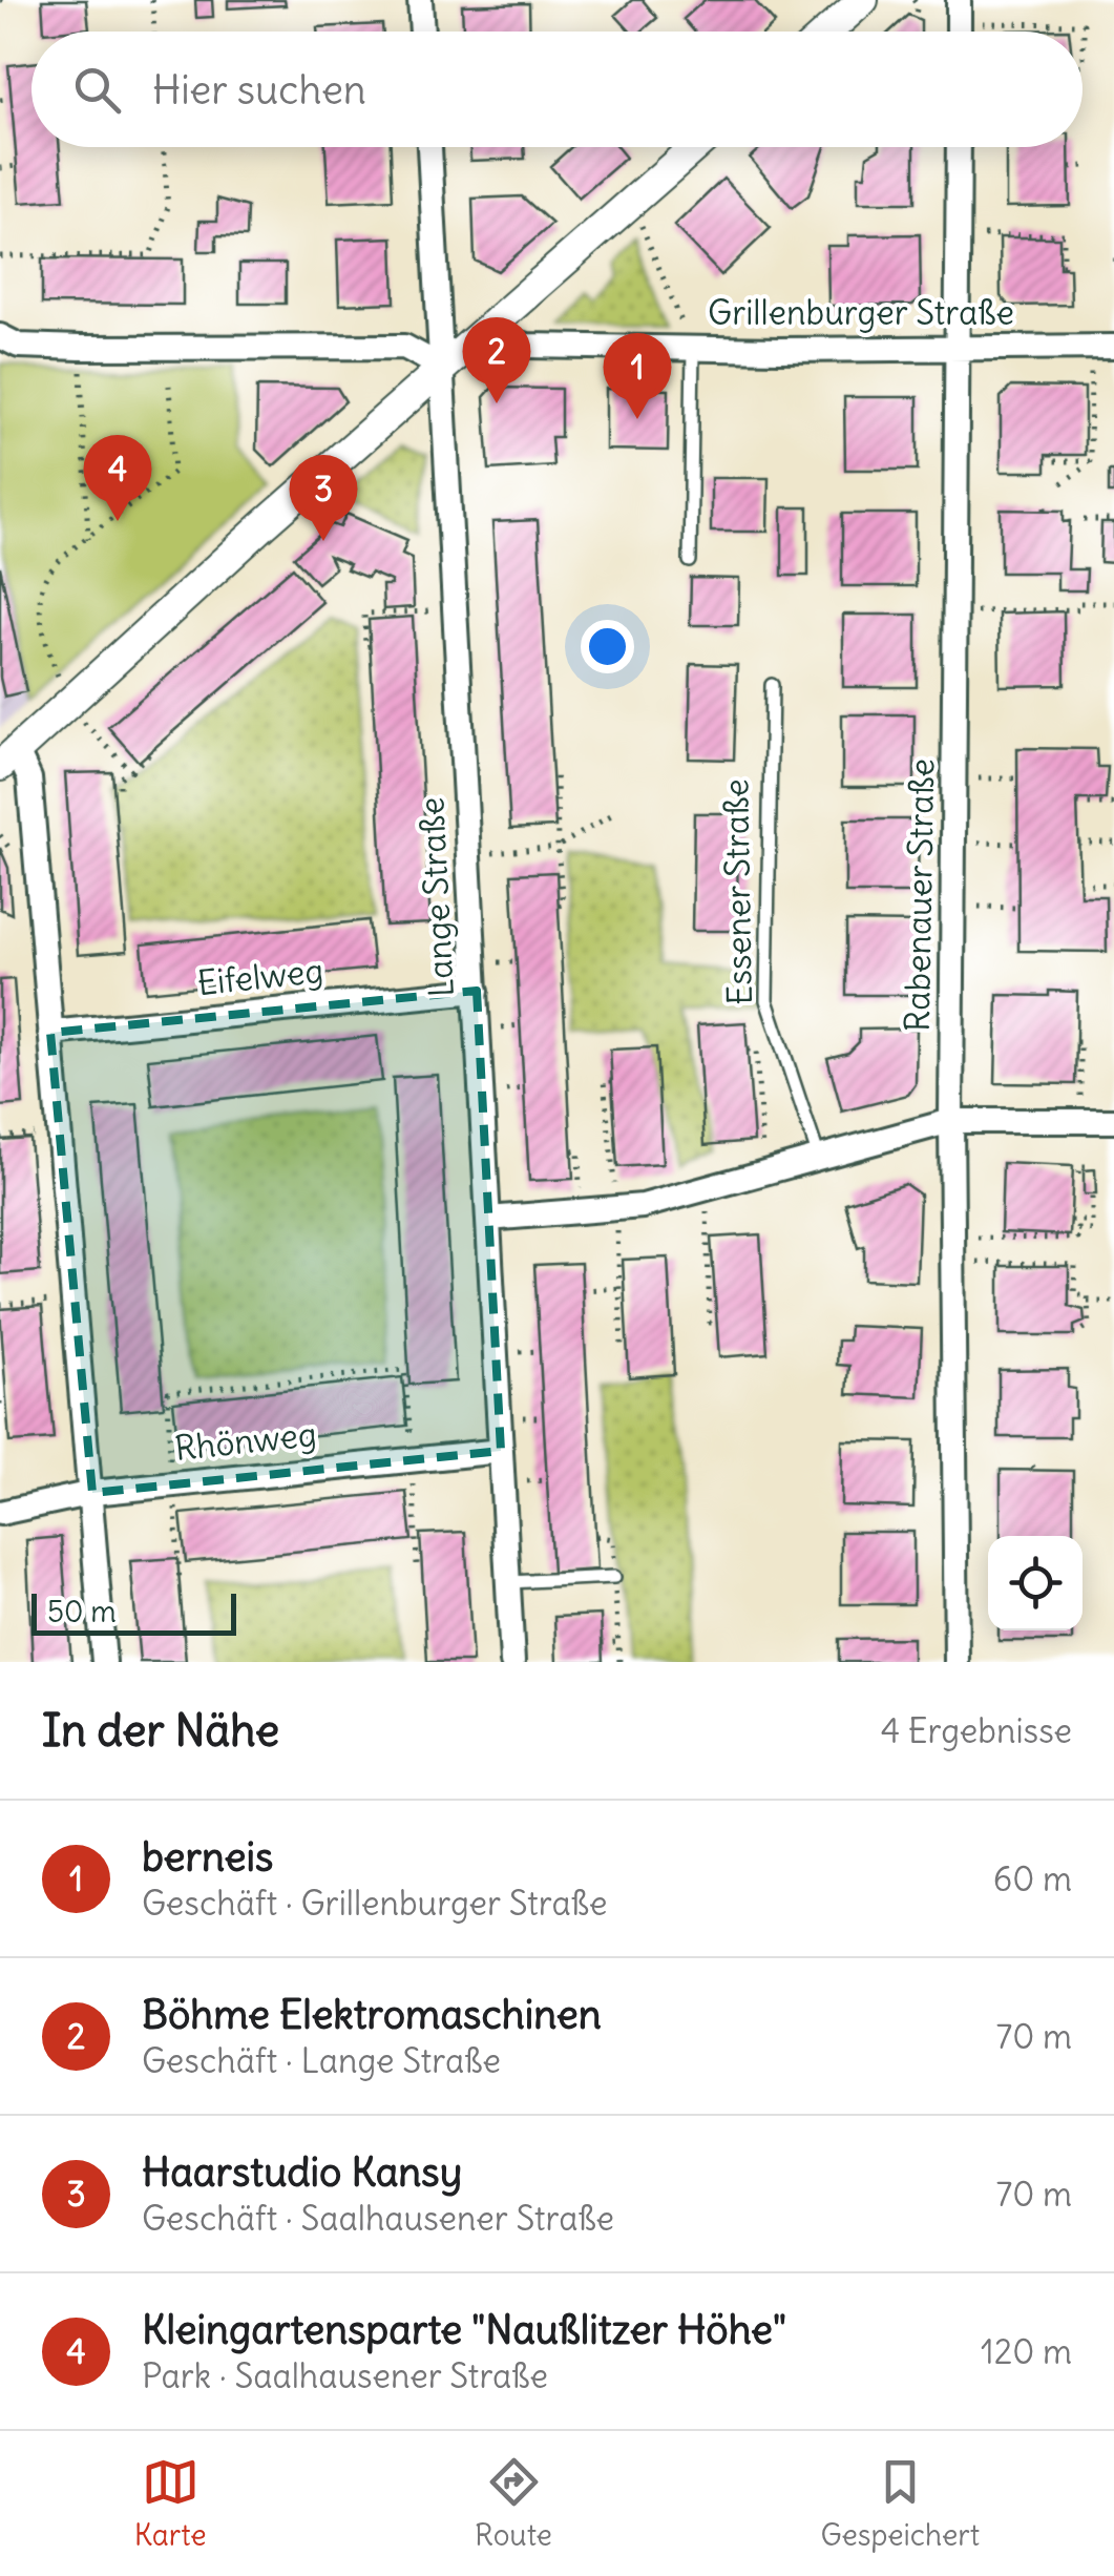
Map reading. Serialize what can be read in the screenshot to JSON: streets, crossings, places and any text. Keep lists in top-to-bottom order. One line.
{"streets":{"street":["Grillenburger Straße","Rabenauer Straße","Lange Straße","Eifelweg","Rhönweg"],"lane":["Essener Straße"]},"crossings":[["Grillenburger Straße","Rabenauer Straße"],["Lange Straße","Eifelweg"],["Lange Straße","Rhönweg"]],"scale_bar":"50 m","page":{"search":"Hier suchen","pins":["2","1","4","3"],"scale":"50 m","heading":["In der Nähe","4 Ergebnisse"],"list":[{"mark":"1","name":"berneis","note":"Geschäft · Grillenburger Straße","value":"60 m"},{"mark":"2","name":"Böhme Elektromaschinen","note":"Geschäft · Lange Straße","value":"70 m"},{"mark":"3","name":"Haarstudio Kansy","note":"Geschäft · Saalhausener Straße","value":"70 m"},{"mark":"4","name":"Kleingartensparte \"Naußlitzer Höhe\"","note":"Park · Saalhausener Straße","value":"120 m"}],"nav":["Karte","Route","Gespeichert"]}}
